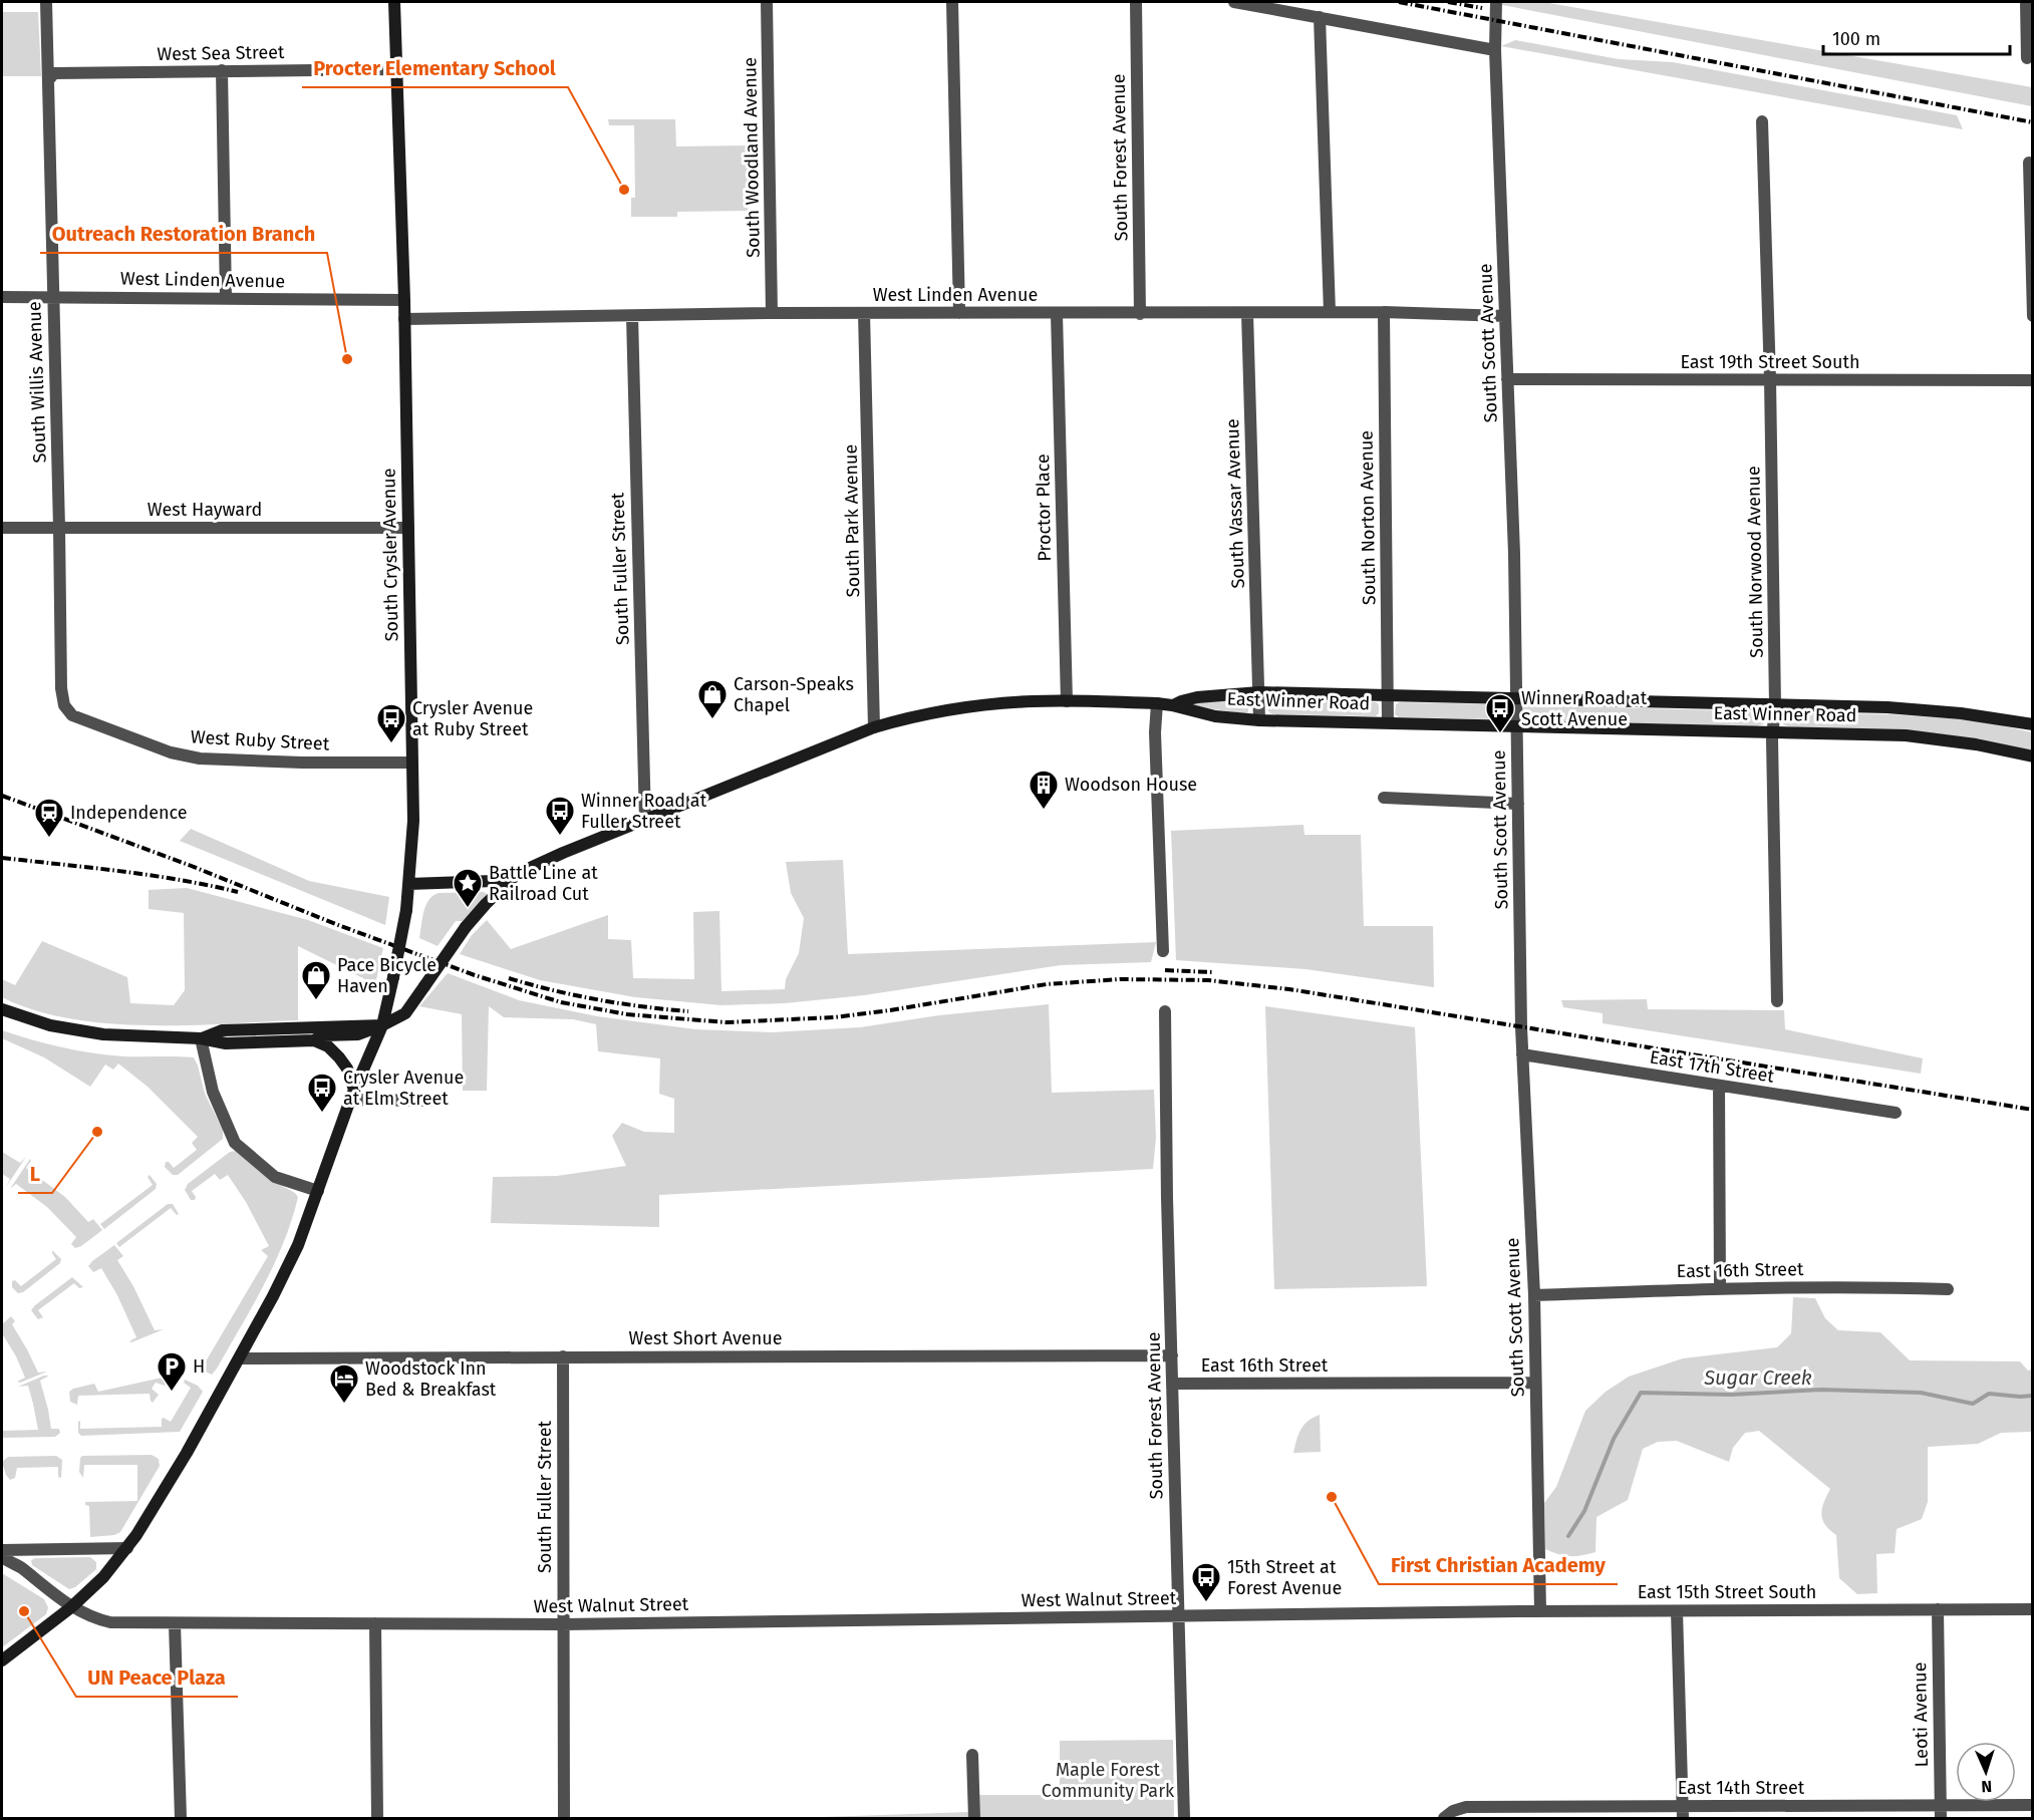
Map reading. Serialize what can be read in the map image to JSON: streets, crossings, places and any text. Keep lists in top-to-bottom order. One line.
{"streets":{"street":["West Sea Street","South Woodland Avenue","South Forest Avenue","West Linden Avenue","South Scott Avenue","East 19th Street South","South Willis Avenue","South Vassar Avenue","Proctor Place","West Hayward","South Norton Avenue","South Park Avenue","South Crysler Avenue","South Norwood Avenue","South Fuller Street","East Winner Road","West Ruby Street","East 17th Street","East 16th Street","West Short Avenue","East 15th Street South","West Walnut Street","Leoti Avenue","East 14th Street"]},"crossings":[["West Sea Street","South Willis Avenue"],["West Sea Street","South Crysler Avenue"],["South Woodland Avenue","West Linden Avenue"],["South Forest Avenue","West Linden Avenue"],["South Forest Avenue","East 16th Street"],["South Forest Avenue","West Short Avenue"],["South Forest Avenue","West Walnut Street"],["West Linden Avenue","South Scott Avenue"],["West Linden Avenue","South Willis Avenue"],["West Linden Avenue","South Vassar Avenue"],["West Linden Avenue","Proctor Place"],["West Linden Avenue","South Norton Avenue"],["West Linden Avenue","South Park Avenue"],["West Linden Avenue","South Crysler Avenue"],["West Linden Avenue","South Fuller Street"],["South Scott Avenue","East 19th Street South"],["South Scott Avenue","East Winner Road"],["South Scott Avenue","East 17th Street"],["South Scott Avenue","East 16th Street"],["South Scott Avenue","East 15th Street South"],["East 19th Street South","South Norwood Avenue"],["South Willis Avenue","West Hayward"],["South Willis Avenue","West Ruby Street"],["South Vassar Avenue","East Winner Road"],["West Hayward","South Crysler Avenue"],["South Norton Avenue","East Winner Road"],["South Crysler Avenue","West Ruby Street"],["South Crysler Avenue","West Short Avenue"],["South Crysler Avenue","West Walnut Street"],["South Norwood Avenue","East Winner Road"],["South Fuller Street","West Short Avenue"],["South Fuller Street","West Walnut Street"],["East 15th Street South","West Walnut Street"],["East 15th Street South","Leoti Avenue"],["Leoti Avenue","East 14th Street"]],"water":["Sugar Creek"],"parks":["Maple Forest Community Park"],"places":{"other":["Procter Elementary School","Outreach Restoration Branch","L","First Christian Academy","UN Peace Plaza"],"shop":["Carson-Speaks Chapel","Pace Bicycle Haven"],"bus stop":["Winner Road at Scott Avenue","Crysler Avenue at Ruby Street","Winner Road at Fuller Street","Crysler Avenue at Elm Street","15th Street at Forest Avenue"],"building":["Woodson House"],"station":["Independence"],"place":["Battle Line at Railroad Cut"],"parking":["H"],"hotel":["Woodstock Inn Bed & Breakfast"]},"scale_bar":"100 m","north":"bottom"}
